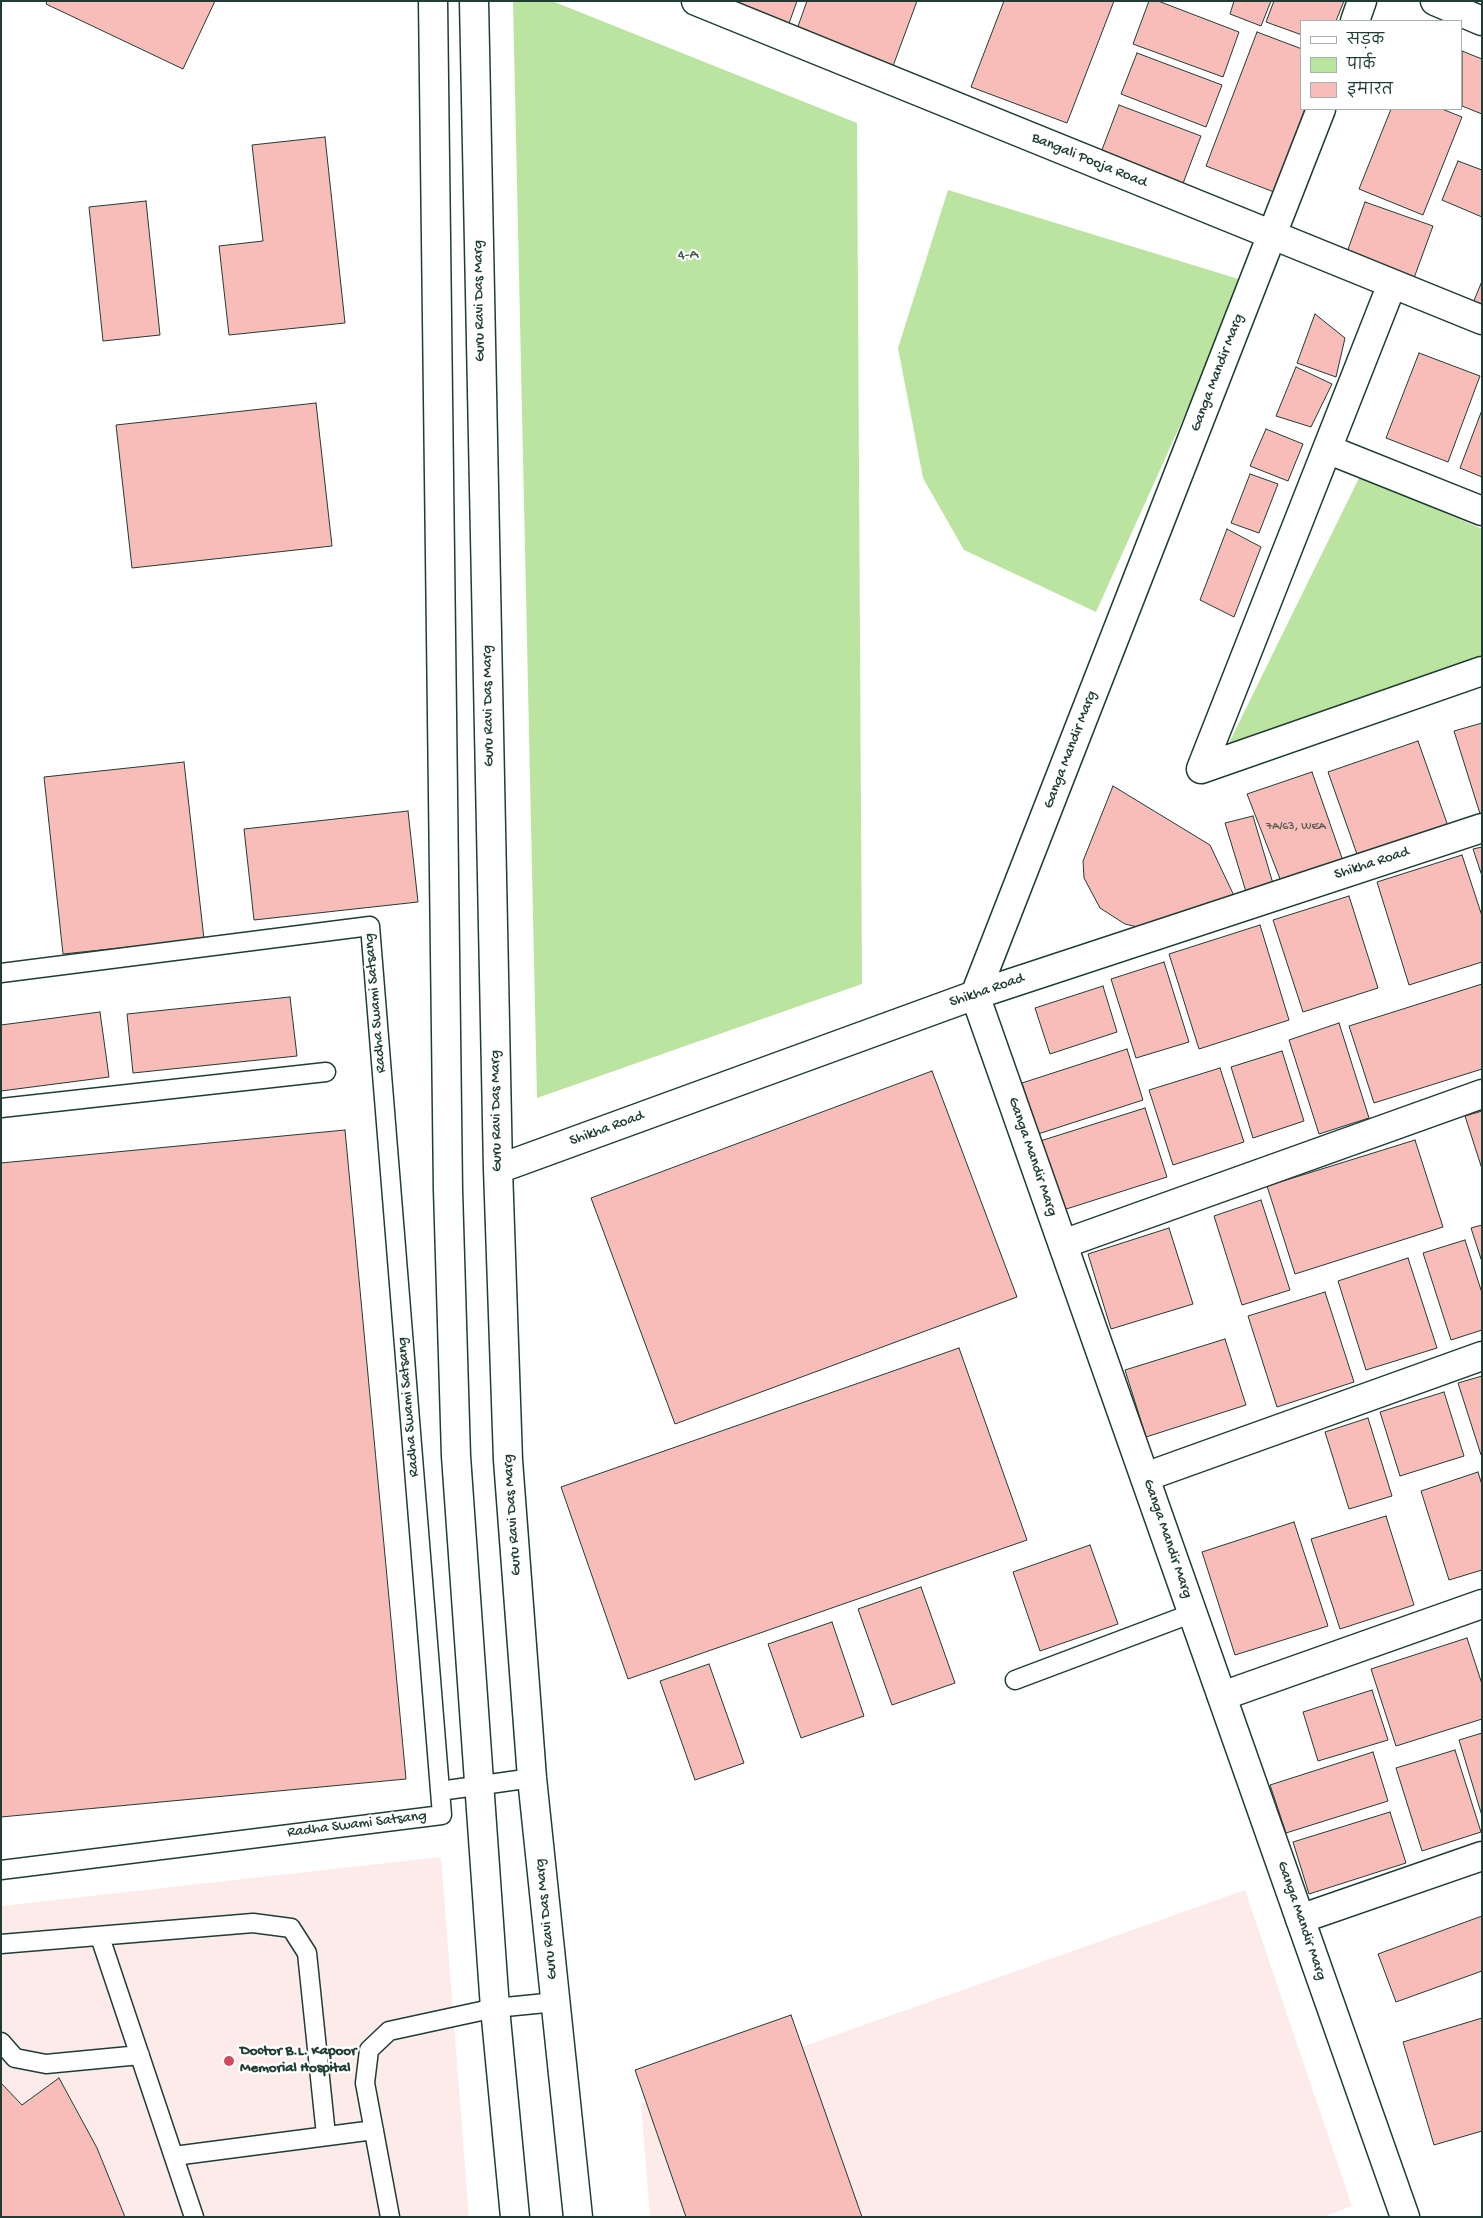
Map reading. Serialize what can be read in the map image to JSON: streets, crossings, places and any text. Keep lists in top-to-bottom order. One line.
{"streets":{"street":["Bangali Pooja Road","Guru Ravi Das Marg","Ganga Mandir Marg","Shikha Road"],"lane":["Radha Swami Satsang"]},"crossings":[["Bangali Pooja Road","Ganga Mandir Marg"],["Guru Ravi Das Marg","Shikha Road"],["Ganga Mandir Marg","Shikha Road"]],"parks":["4-A"],"places":["Doctor B.L. Kapoor Memorial Hospital"],"house_numbers":["7A/63, WEA"],"legend":["सड़क","पार्क","इमारत"]}
